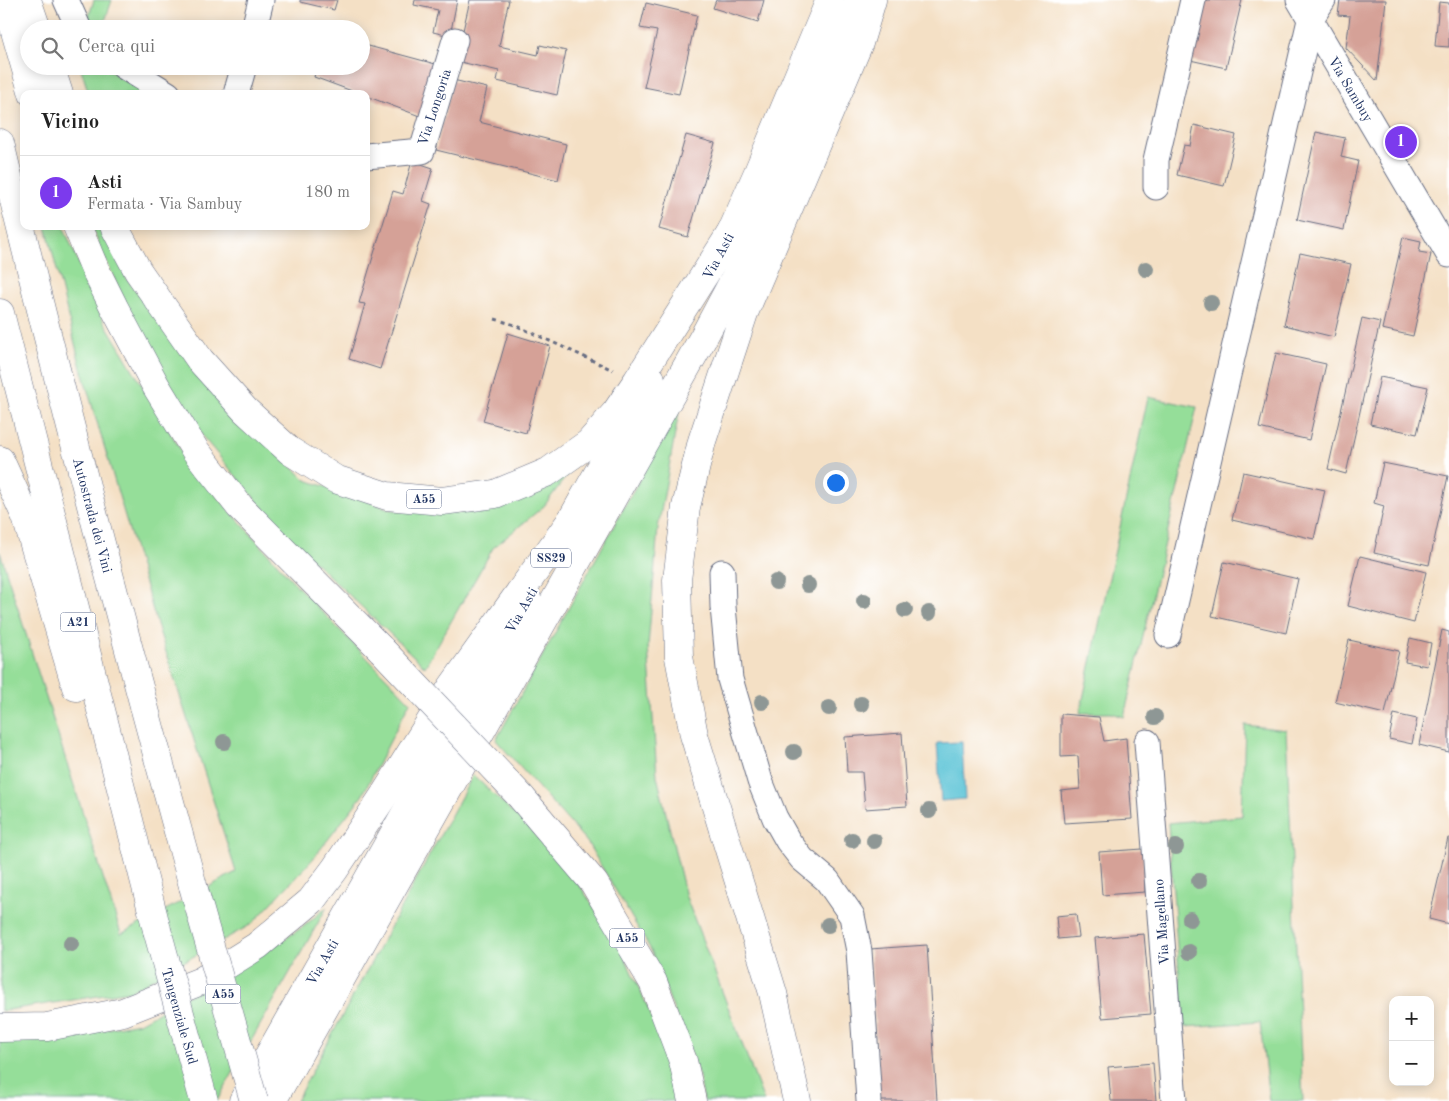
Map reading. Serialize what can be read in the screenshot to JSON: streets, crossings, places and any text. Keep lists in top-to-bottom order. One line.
{"streets":{"main road":["Via Asti","A55","Autostrada dei Vini","SS29","A21","Tangenziale Sud"],"street":["Via Sambuy","Via Longoria","Via Magellano"]},"crossings":[["Via Asti","A55"],["A21","Tangenziale Sud"]],"page":{"search":"Cerca qui","heading":"Vicino","pins":"1","list":[{"mark":"1","name":"Asti","note":"Fermata · Via Sambuy","value":"180 m"}],"map_buttons":["+","−"]}}
